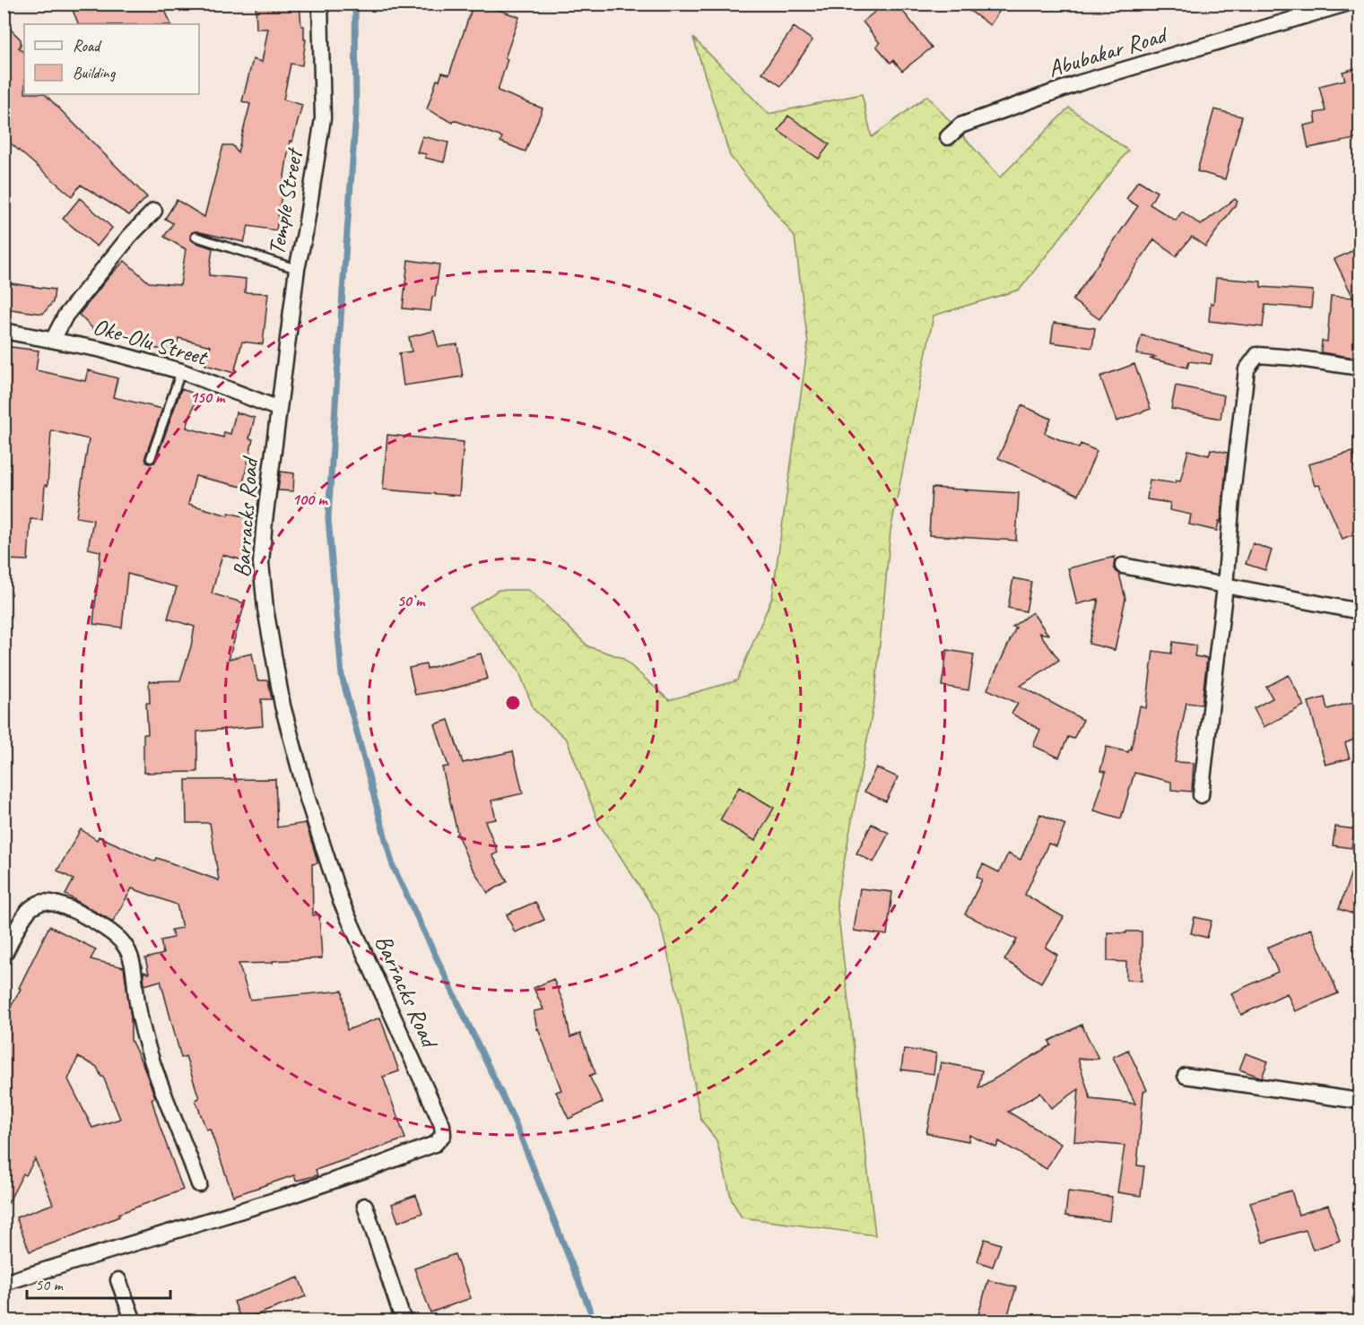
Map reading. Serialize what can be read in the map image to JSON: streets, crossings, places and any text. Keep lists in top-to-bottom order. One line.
{"streets":{"street":["Abubakar Road","Temple Street","Oke-Olu Street","Barracks Road"]},"crossings":[["Temple Street","Oke-Olu Street"],["Temple Street","Barracks Road"],["Oke-Olu Street","Barracks Road"]],"legend":["Road","Building"],"scale_bar":"50 m","rings":["150 m","100 m","50 m"]}
